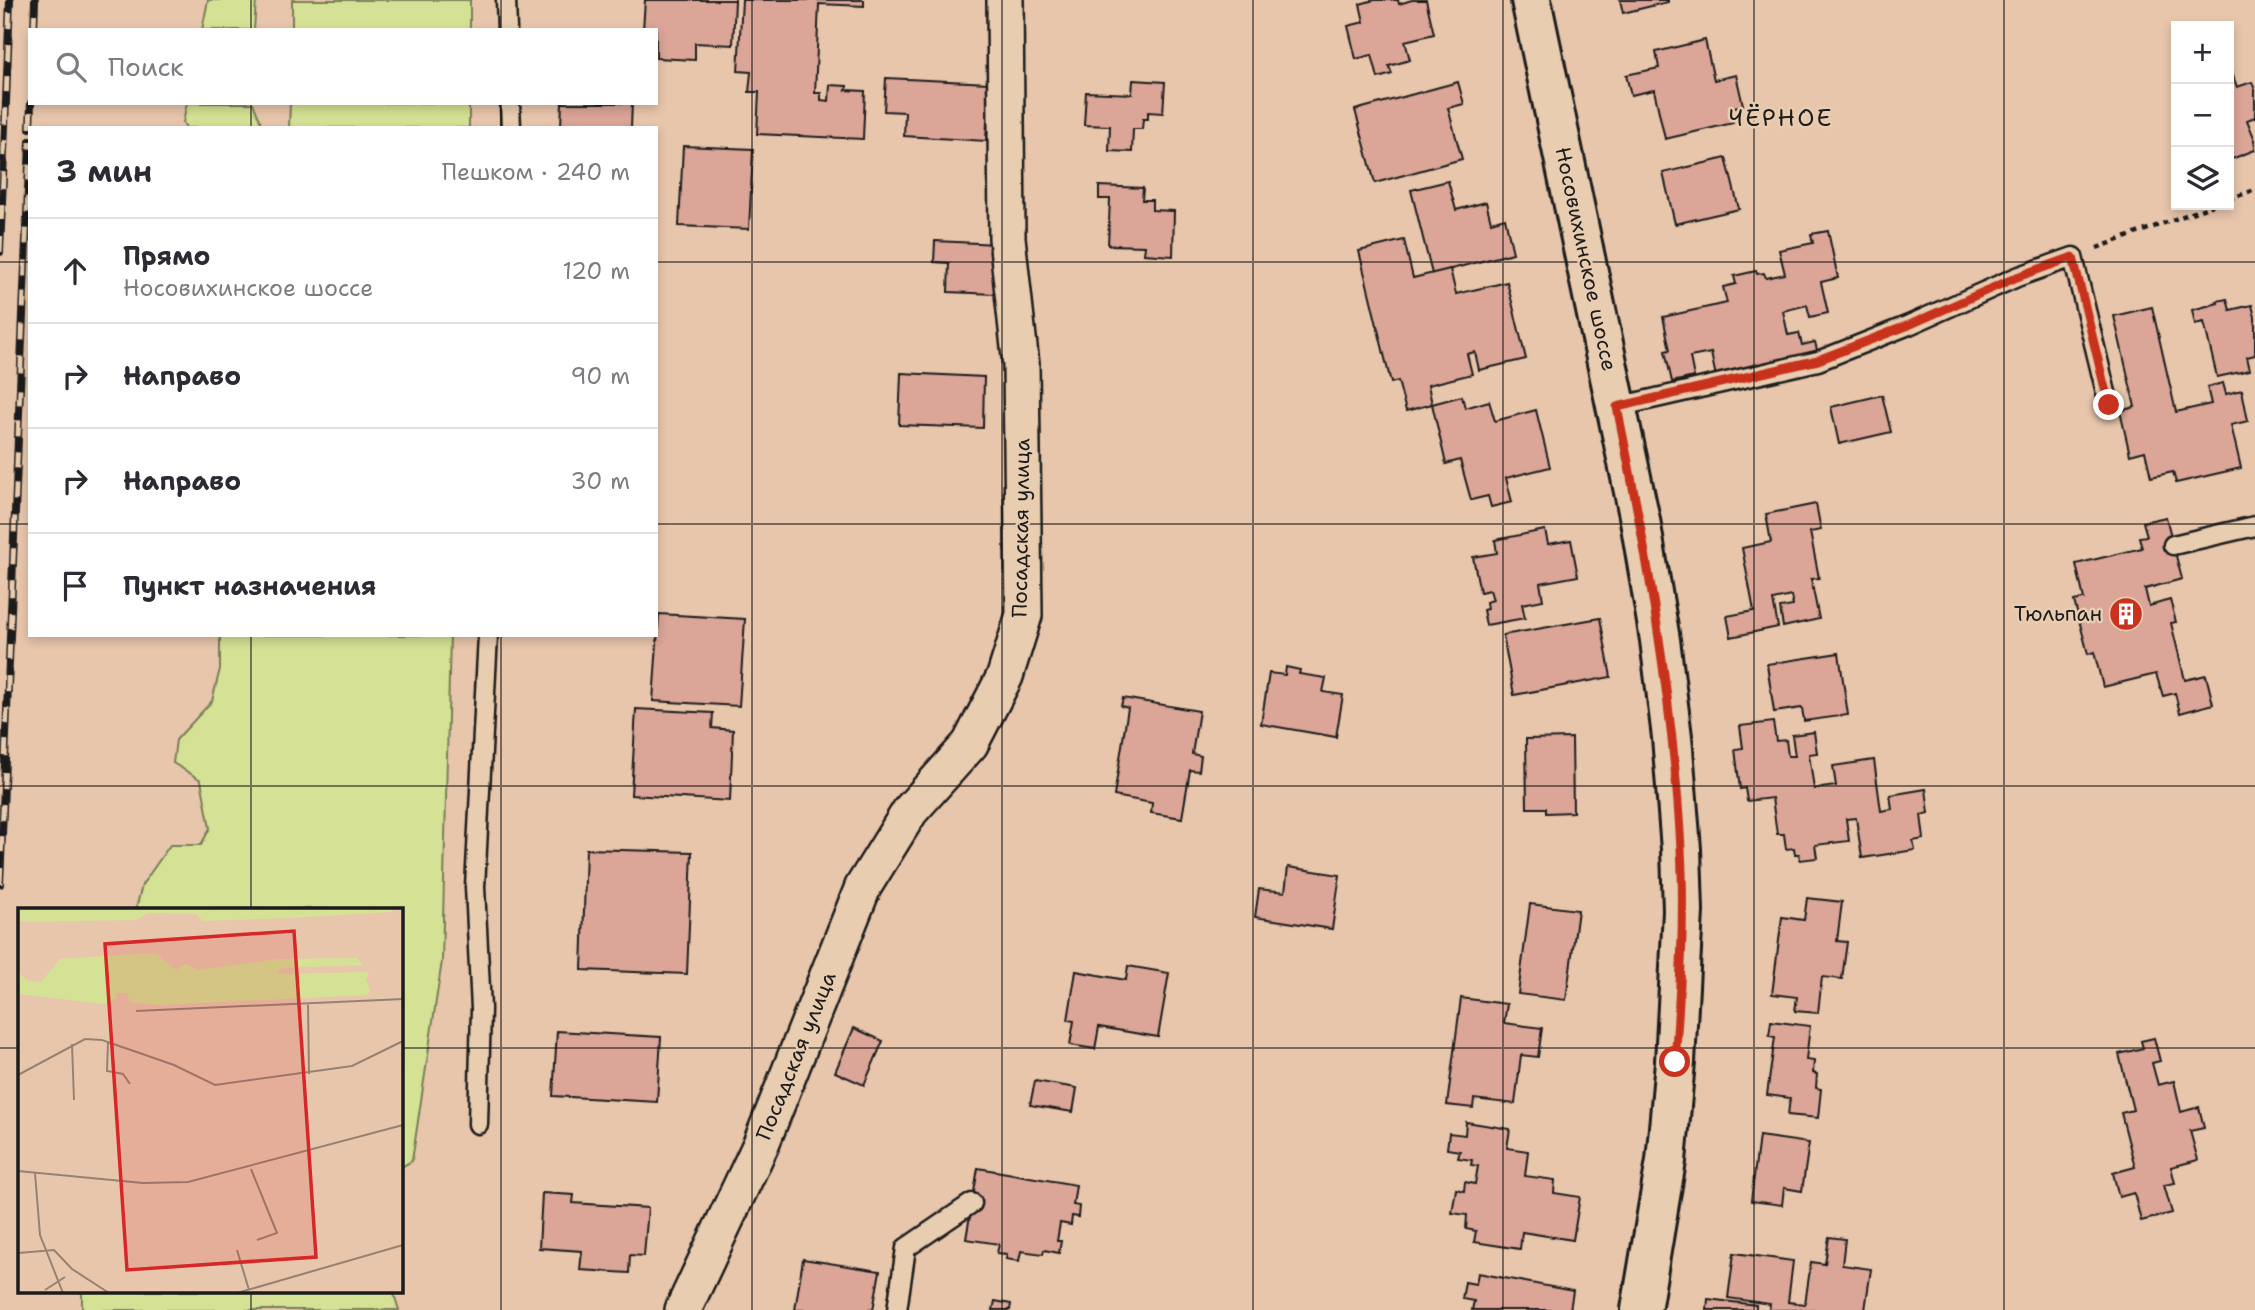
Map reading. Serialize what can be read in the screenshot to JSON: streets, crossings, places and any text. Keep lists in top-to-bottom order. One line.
{"streets":{"main road":["Носовихинское шоссе"],"street":["Посадская улица"]},"districts":["ЧЁРНОЕ"],"places":{"building":["Тюльпан"]},"page":{"map_buttons":["+","−"],"search":"Поиск","heading":["3 мин","Пешком · 240 m"],"list":[["Прямо","Носовихинское шоссе","120 m"],["Направо","90 m"],["Направо","30 m"],"Пункт назначения"]}}
